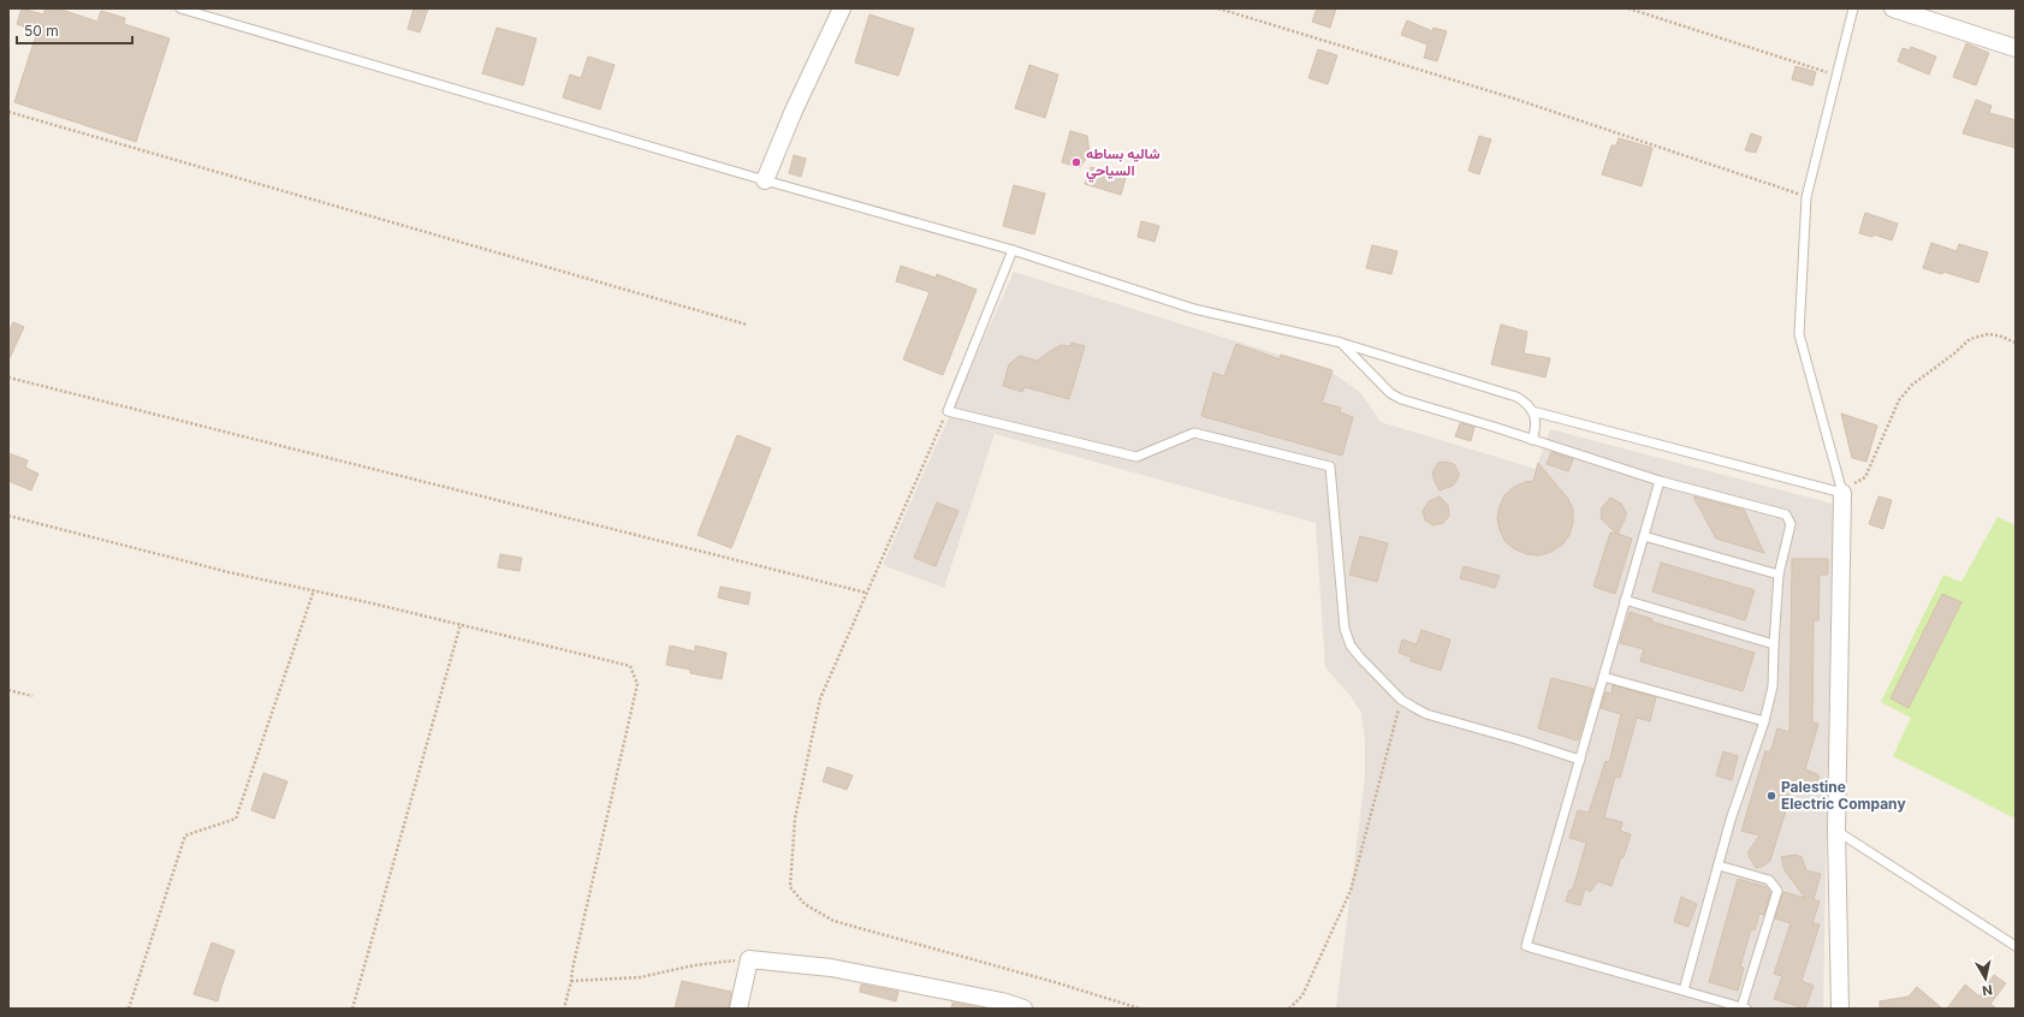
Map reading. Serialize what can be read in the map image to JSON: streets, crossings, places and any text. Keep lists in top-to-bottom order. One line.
{"places":["شاليه بساطه السياحي","Palestine Electric Company"],"scale_bar":"50 m","north":"bottom"}
